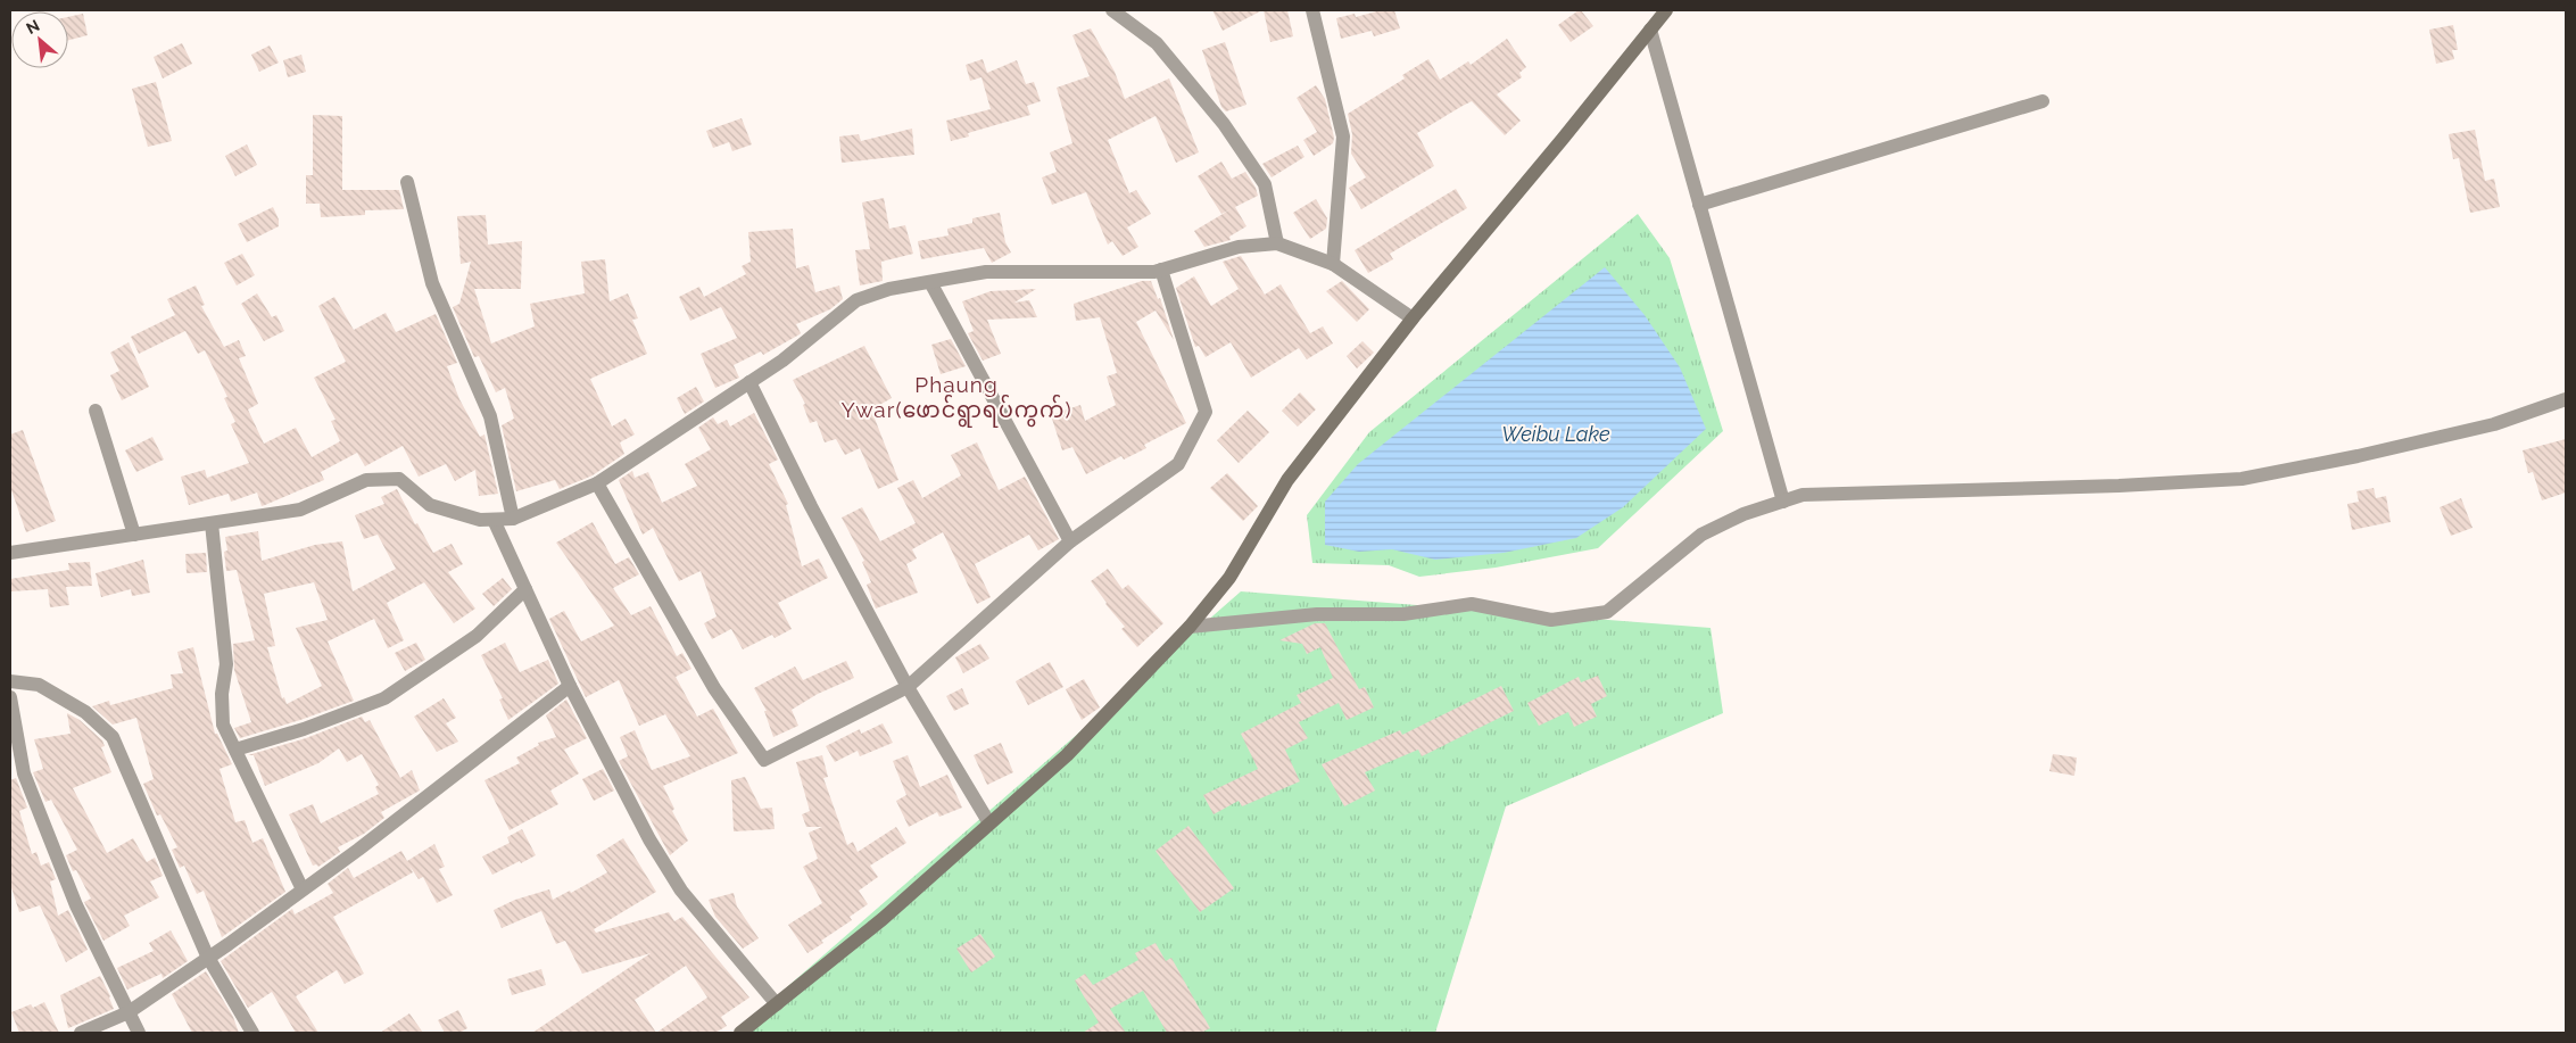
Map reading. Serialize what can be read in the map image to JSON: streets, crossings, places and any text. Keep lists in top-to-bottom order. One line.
{"districts":["Phaung Ywar(ဖောင်ရွာရပ်ကွက်)"],"water":["Weibu Lake"],"north":"top left"}
